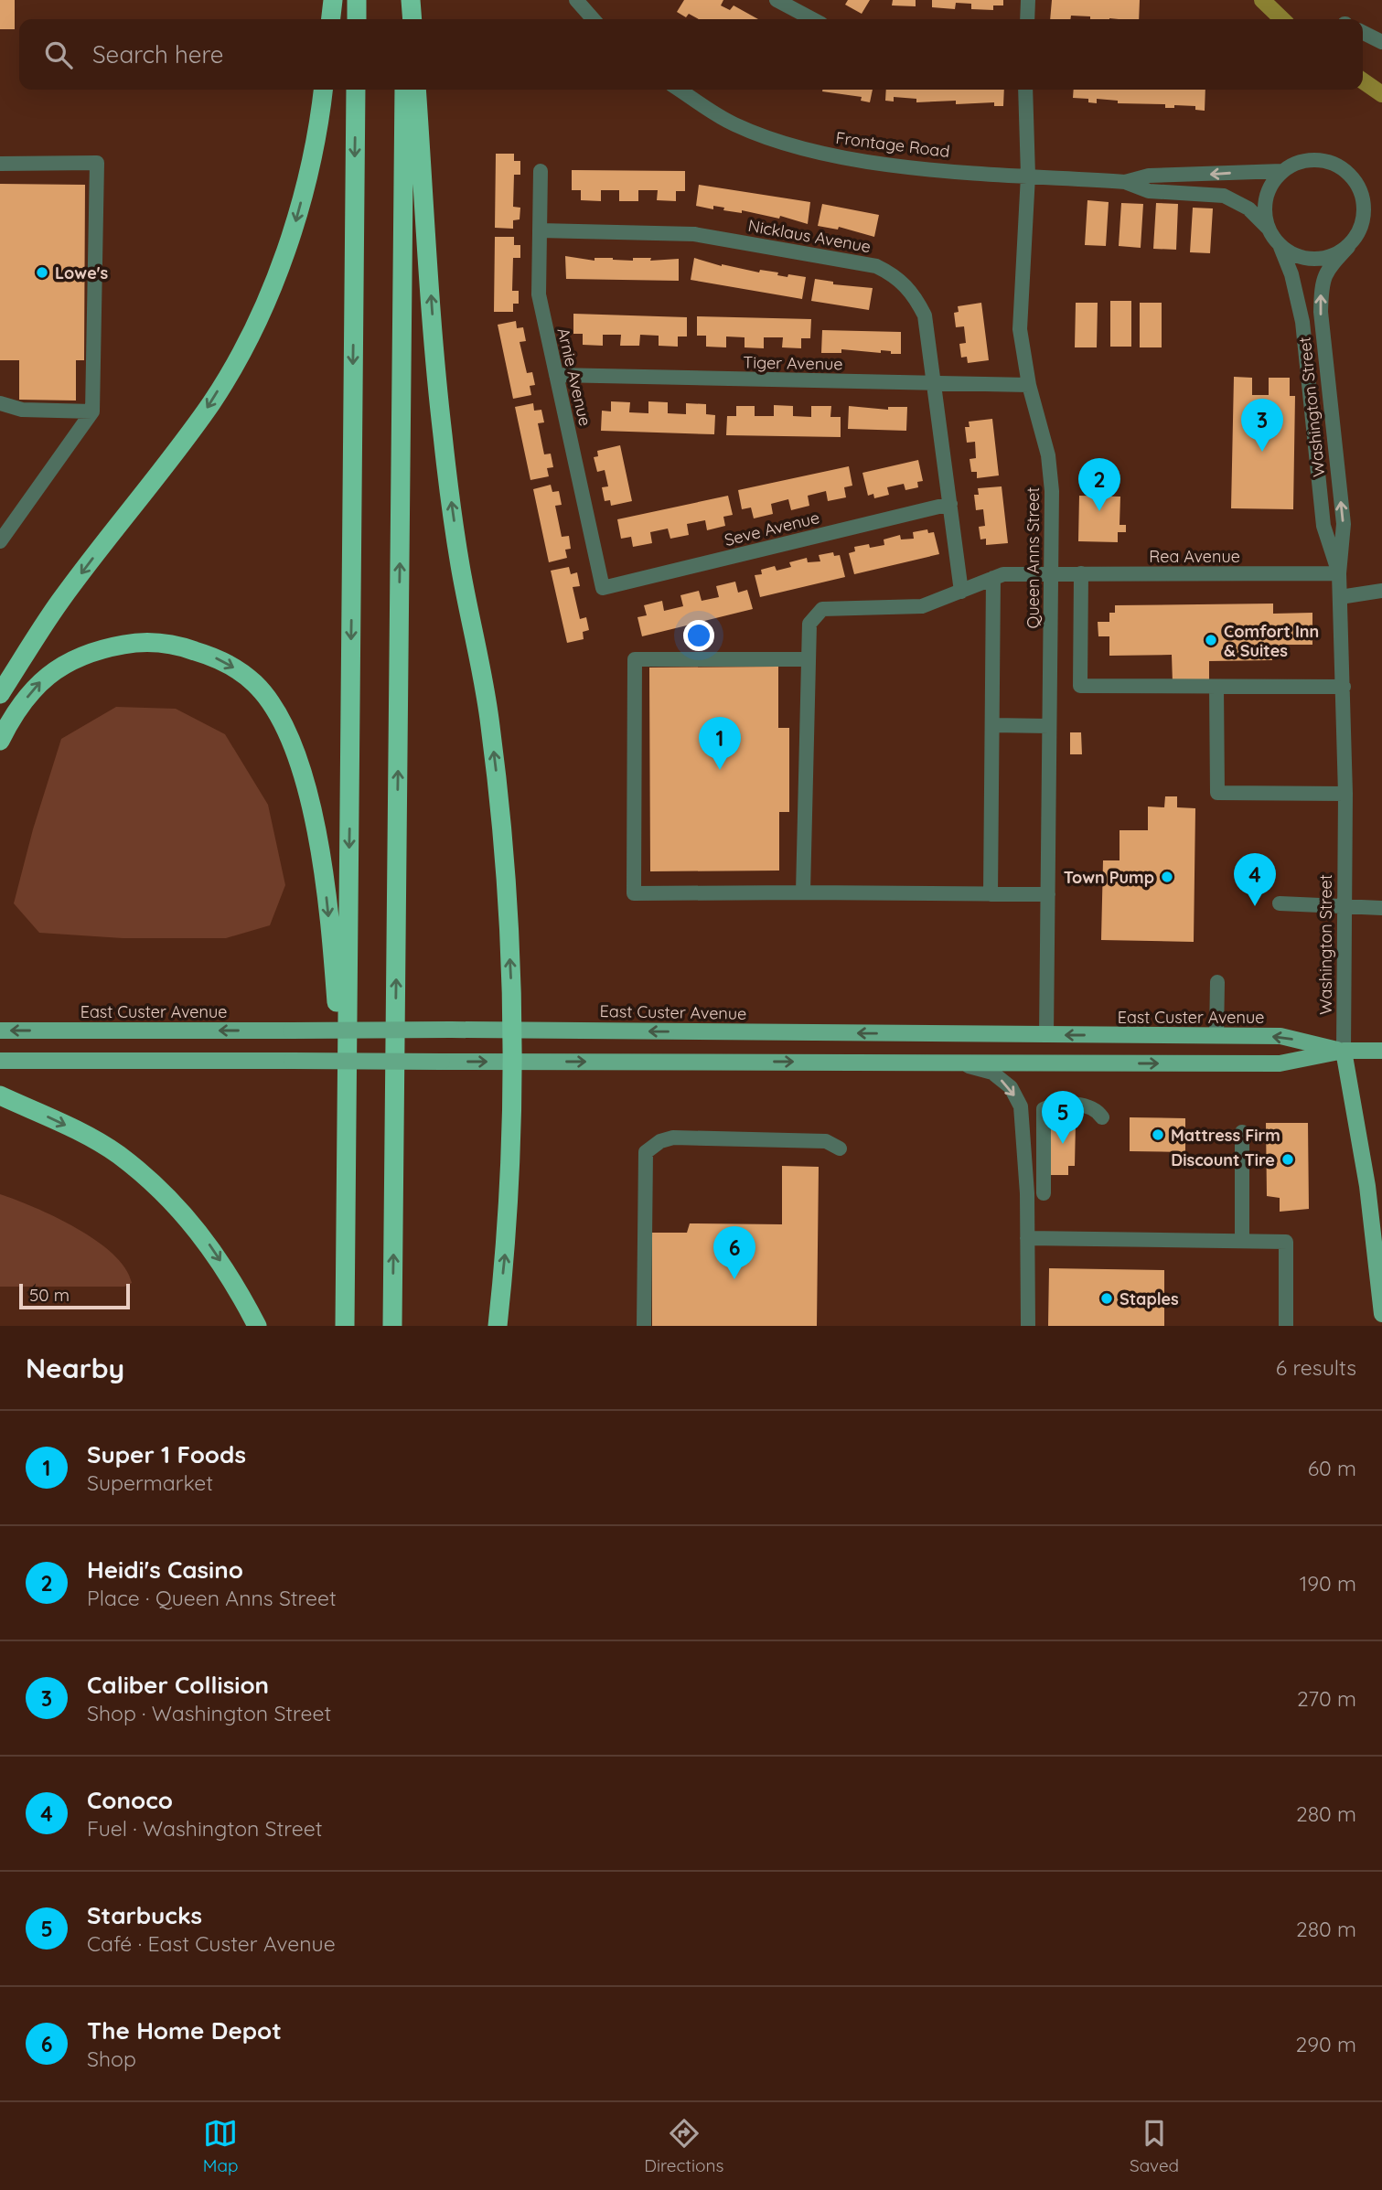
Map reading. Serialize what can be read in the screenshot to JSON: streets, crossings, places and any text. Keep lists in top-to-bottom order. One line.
{"streets":{"main road":["Washington Street","East Custer Avenue"],"street":["Frontage Road","Nicklaus Avenue","Tiger Avenue","Arnie Avenue","Seve Avenue","Rea Avenue","Queen Anns Street"]},"crossings":[["Frontage Road","Washington Street"],["Frontage Road","Queen Anns Street"],["Nicklaus Avenue","Tiger Avenue"],["Nicklaus Avenue","Arnie Avenue"],["Nicklaus Avenue","Seve Avenue"],["Nicklaus Avenue","Rea Avenue"],["Tiger Avenue","Arnie Avenue"],["Tiger Avenue","Queen Anns Street"],["Arnie Avenue","Seve Avenue"],["Washington Street","Rea Avenue"],["Washington Street","East Custer Avenue"],["Rea Avenue","Queen Anns Street"],["Queen Anns Street","East Custer Avenue"]],"places":["Lowe's","Comfort Inn & Suites","Town Pump","Mattress Firm","Discount Tire","Staples"],"scale_bar":"50 m","page":{"search":"Search here","pins":["3","2","1","4","5","6"],"scale":"50 m","heading":["Nearby","6 results"],"list":[{"mark":"1","name":"Super 1 Foods","note":"Supermarket","value":"60 m"},{"mark":"2","name":"Heidi's Casino","note":"Place · Queen Anns Street","value":"190 m"},{"mark":"3","name":"Caliber Collision","note":"Shop · Washington Street","value":"270 m"},{"mark":"4","name":"Conoco","note":"Fuel · Washington Street","value":"280 m"},{"mark":"5","name":"Starbucks","note":"Café · East Custer Avenue","value":"280 m"},{"mark":"6","name":"The Home Depot","note":"Shop","value":"290 m"}],"nav":["Map","Directions","Saved"]}}
